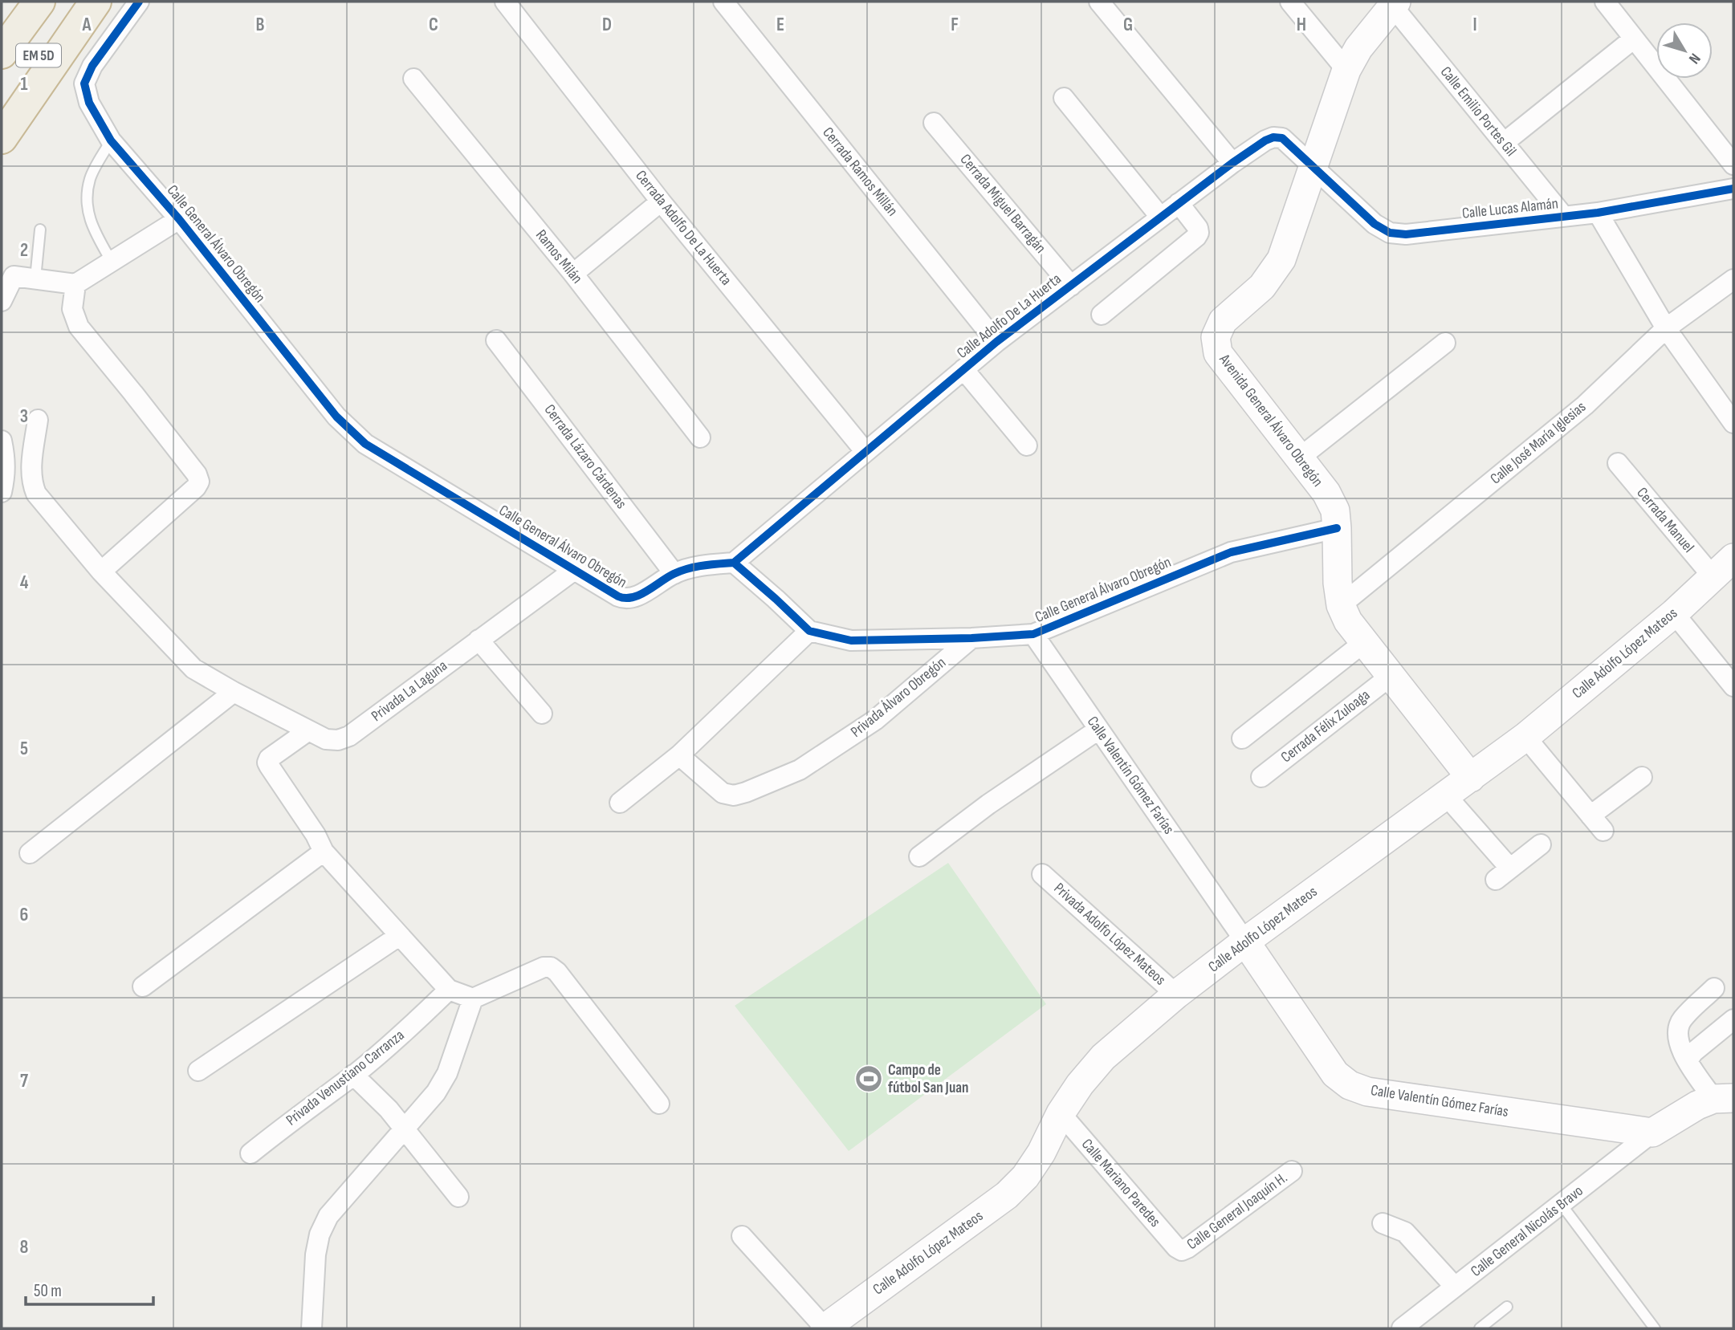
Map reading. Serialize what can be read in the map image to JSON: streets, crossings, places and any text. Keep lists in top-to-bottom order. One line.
{"streets":{"highway":["EM 5D"],"main road":["Avenida General Álvaro Obregón","Calle Adolfo López Mateos","Calle Valentín Gómez Farías"],"street":["Calle Emilio Portes Gil","Cerrada Ramos Millán","Cerrada Miguel Barragán","Calle Lucas Alamán","Cerrada Adolfo De La Huerta","Calle General Álvaro Obregón","Ramos Milán","Calle Adolfo De La Huerta","Calle José María Iglesias","Cerrada Lázaro Cárdenas","Cerrada Manuel","Privada La Laguna","Privada Álvaro Obregón","Cerrada Félix Zuloaga","Privada Adolfo López Mateos","Privada Venustiano Carranza","Calle Mariano Paredes","Calle General Joaquín H.","Calle General Nicolás Bravo"]},"crossings":[["Calle Emilio Portes Gil","Calle Lucas Alamán"],["Calle Emilio Portes Gil","Avenida General Álvaro Obregón"],["Cerrada Ramos Millán","Calle Adolfo De La Huerta"],["Cerrada Miguel Barragán","Calle Adolfo De La Huerta"],["Calle Lucas Alamán","Calle Adolfo De La Huerta"],["Calle Lucas Alamán","Avenida General Álvaro Obregón"],["Cerrada Adolfo De La Huerta","Calle Adolfo De La Huerta"],["Calle General Álvaro Obregón","Calle Adolfo De La Huerta"],["Calle General Álvaro Obregón","Avenida General Álvaro Obregón"],["Calle General Álvaro Obregón","Cerrada Lázaro Cárdenas"],["Calle General Álvaro Obregón","Privada La Laguna"],["Calle General Álvaro Obregón","Privada Álvaro Obregón"],["Calle General Álvaro Obregón","Calle Valentín Gómez Farías"],["Calle Adolfo De La Huerta","Avenida General Álvaro Obregón"],["Avenida General Álvaro Obregón","Calle José María Iglesias"],["Avenida General Álvaro Obregón","Calle Adolfo López Mateos"],["Avenida General Álvaro Obregón","Cerrada Félix Zuloaga"],["Cerrada Manuel","Calle Adolfo López Mateos"],["Calle Adolfo López Mateos","Calle Valentín Gómez Farías"],["Calle Adolfo López Mateos","Privada Adolfo López Mateos"],["Calle Adolfo López Mateos","Calle Mariano Paredes"],["Calle Valentín Gómez Farías","Calle General Nicolás Bravo"],["Calle Mariano Paredes","Calle General Joaquín H."]],"places":{"sports":["Campo de fútbol San Juan"]},"scale_bar":"50 m","north":"bottom right","grid":{"columns":["A","B","C","D","E","F","G","H","I"],"rows":["1","2","3","4","5","6","7","8"]}}
